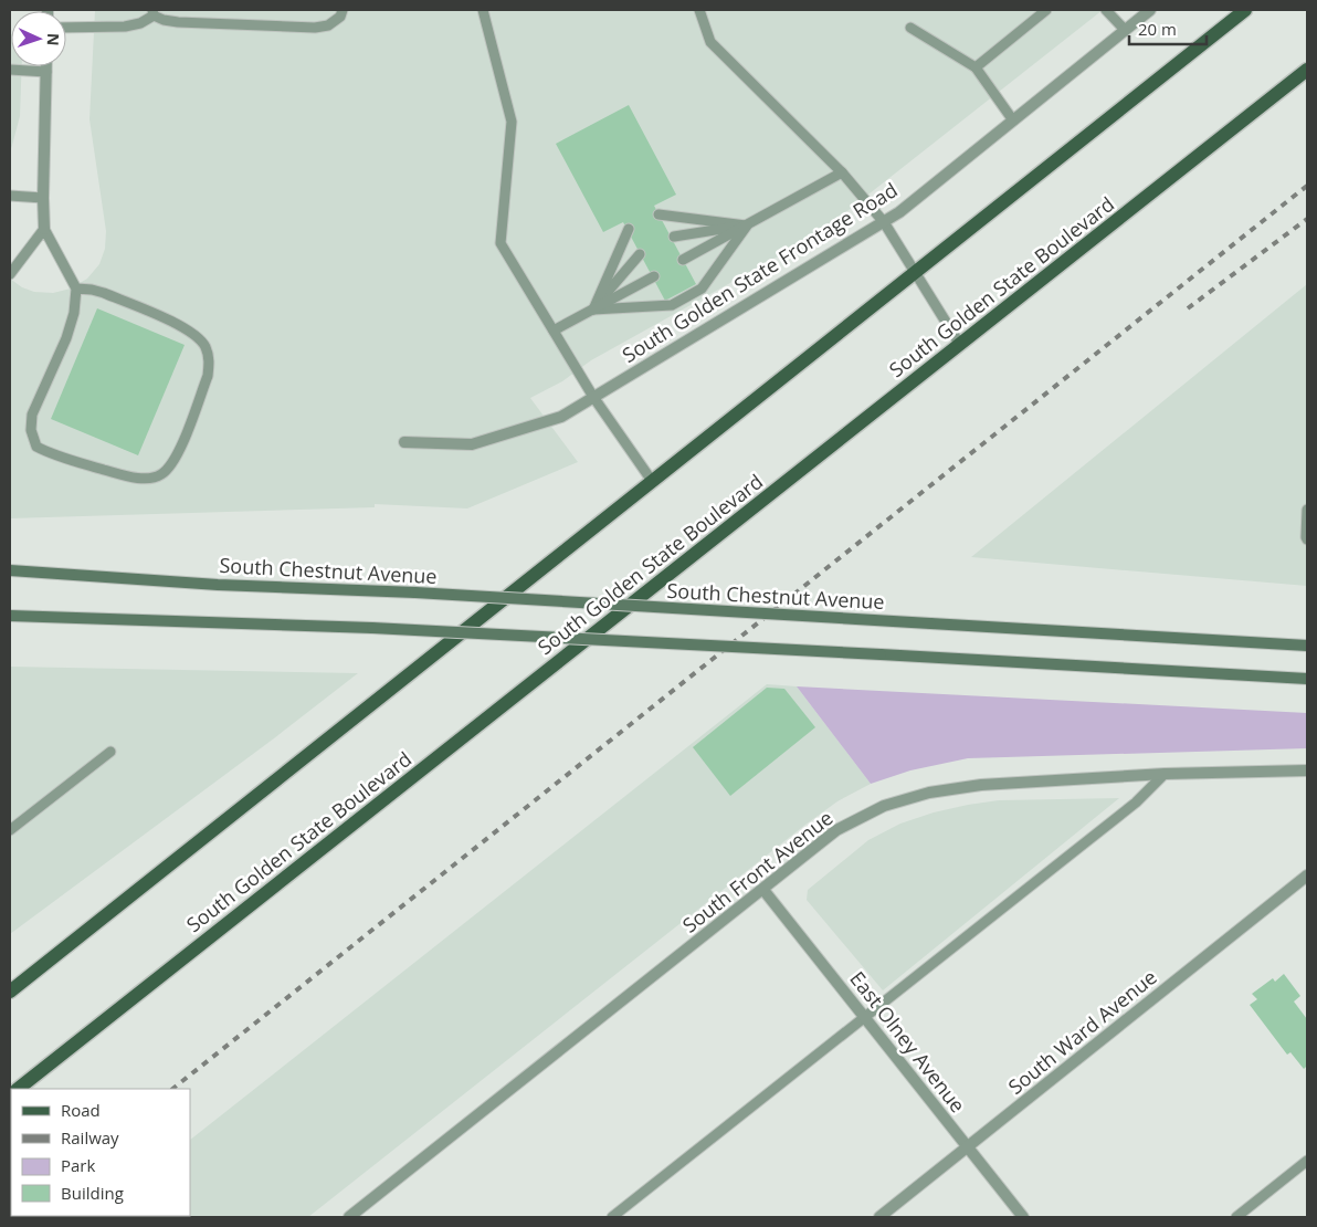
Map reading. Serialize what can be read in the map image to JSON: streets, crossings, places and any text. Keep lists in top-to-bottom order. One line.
{"streets":{"main road":["South Golden State Boulevard","South Chestnut Avenue"],"street":["South Golden State Frontage Road","South Front Avenue","South Ward Avenue","East Olney Avenue"]},"crossings":[["South Front Avenue","East Olney Avenue"],["South Ward Avenue","East Olney Avenue"]],"legend":["Road","Railway","Park","Building"],"scale_bar":"20 m","north":"right"}
